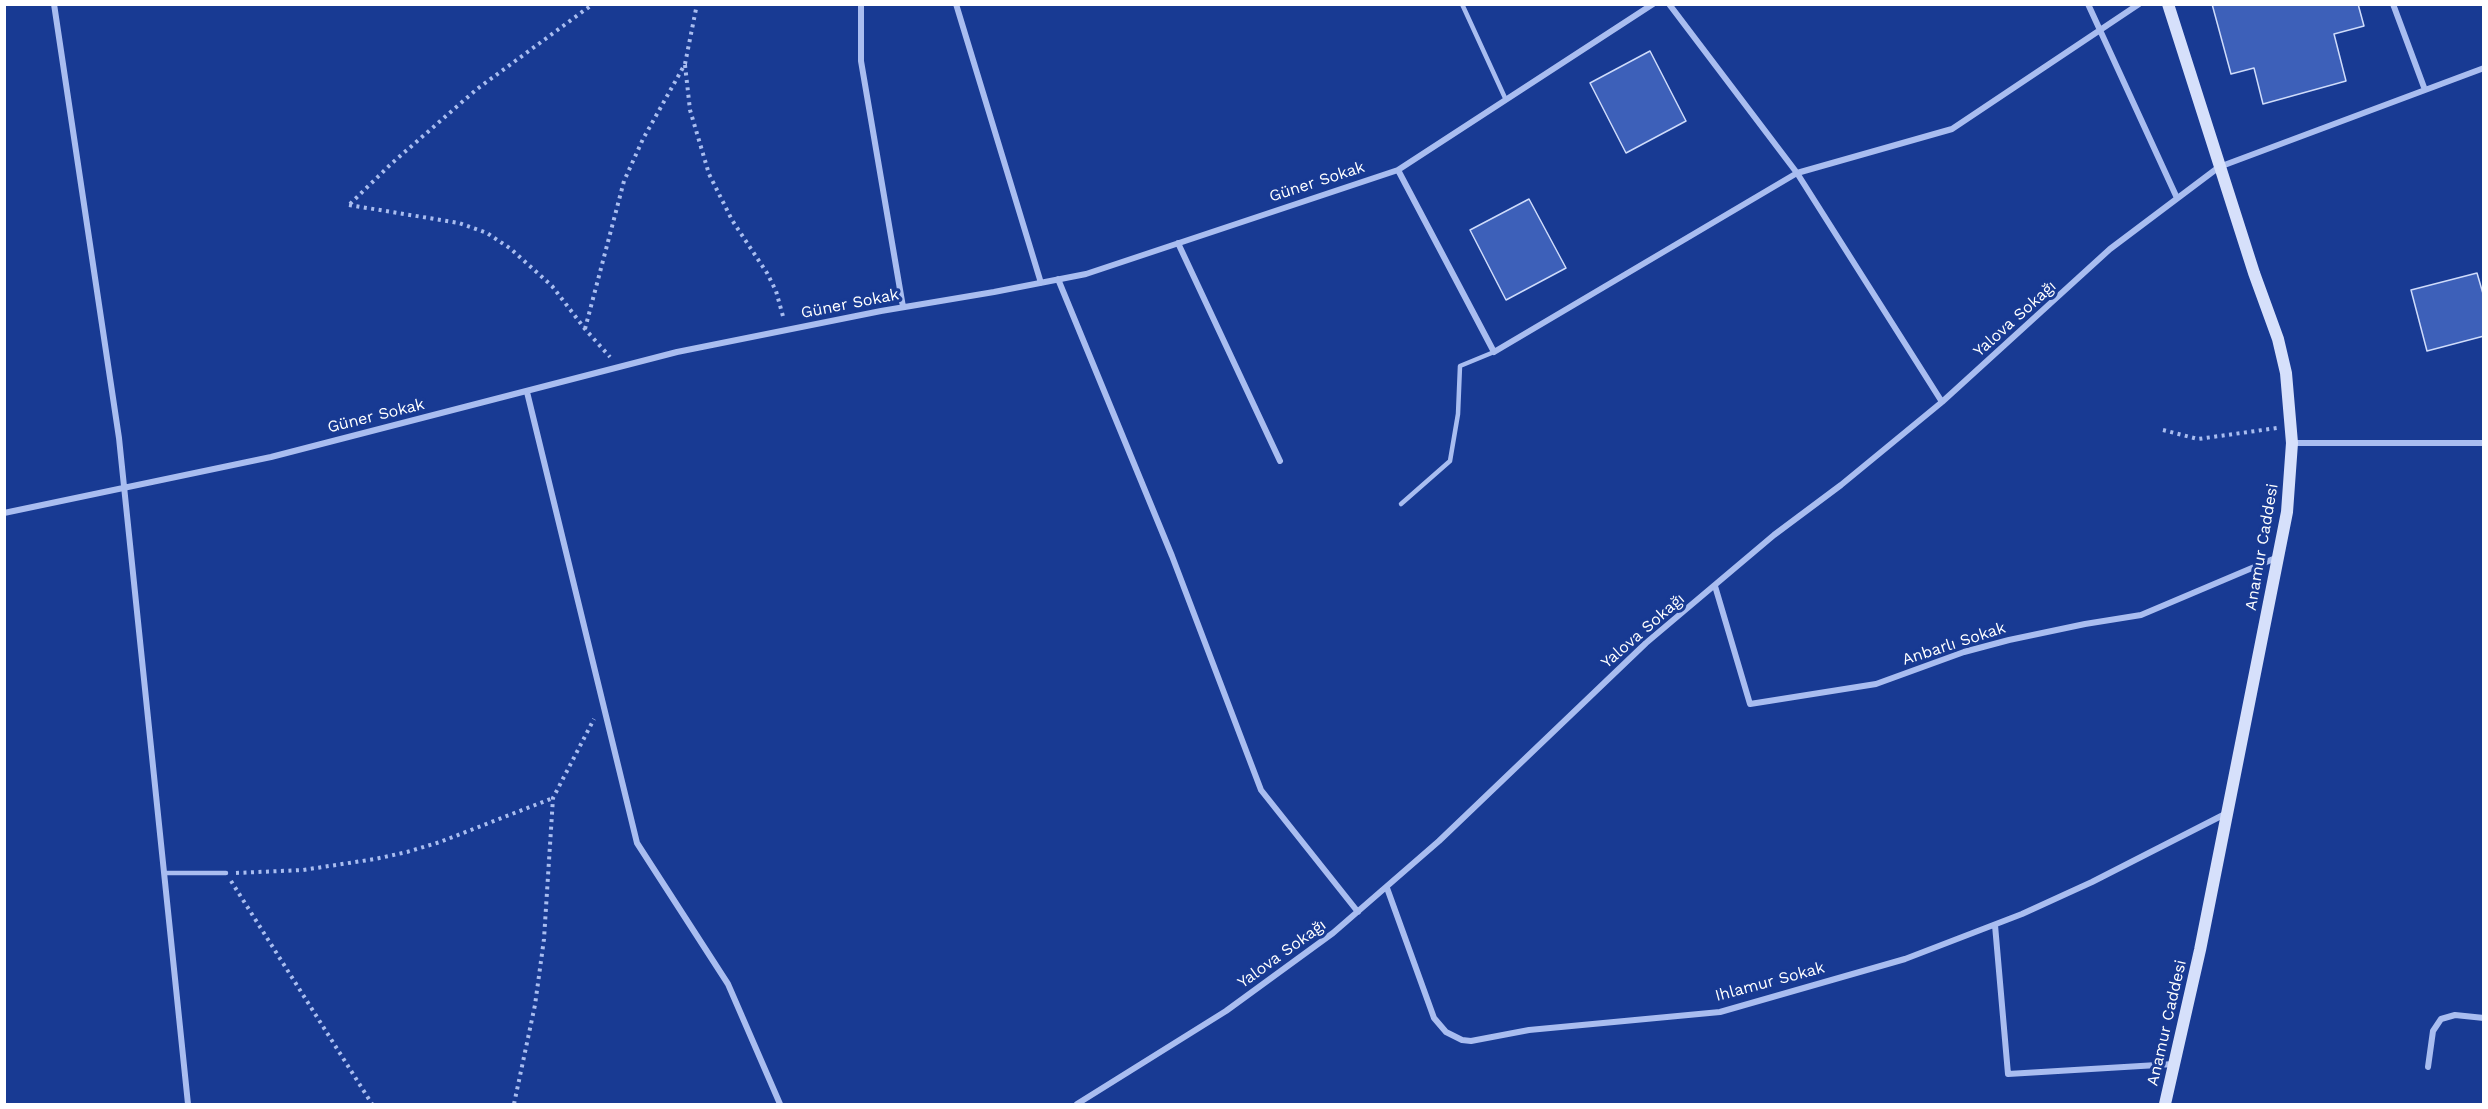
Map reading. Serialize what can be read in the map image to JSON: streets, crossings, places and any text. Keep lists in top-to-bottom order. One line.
{"streets":{"street":["Güner Sokak","Yalova Sokağı","Anamur Caddesi","Anbarlı Sokak","Ihlamur Sokak"]},"crossings":[["Yalova Sokağı","Anamur Caddesi"],["Yalova Sokağı","Anbarlı Sokak"],["Yalova Sokağı","Ihlamur Sokak"],["Anamur Caddesi","Anbarlı Sokak"],["Anamur Caddesi","Ihlamur Sokak"]]}
